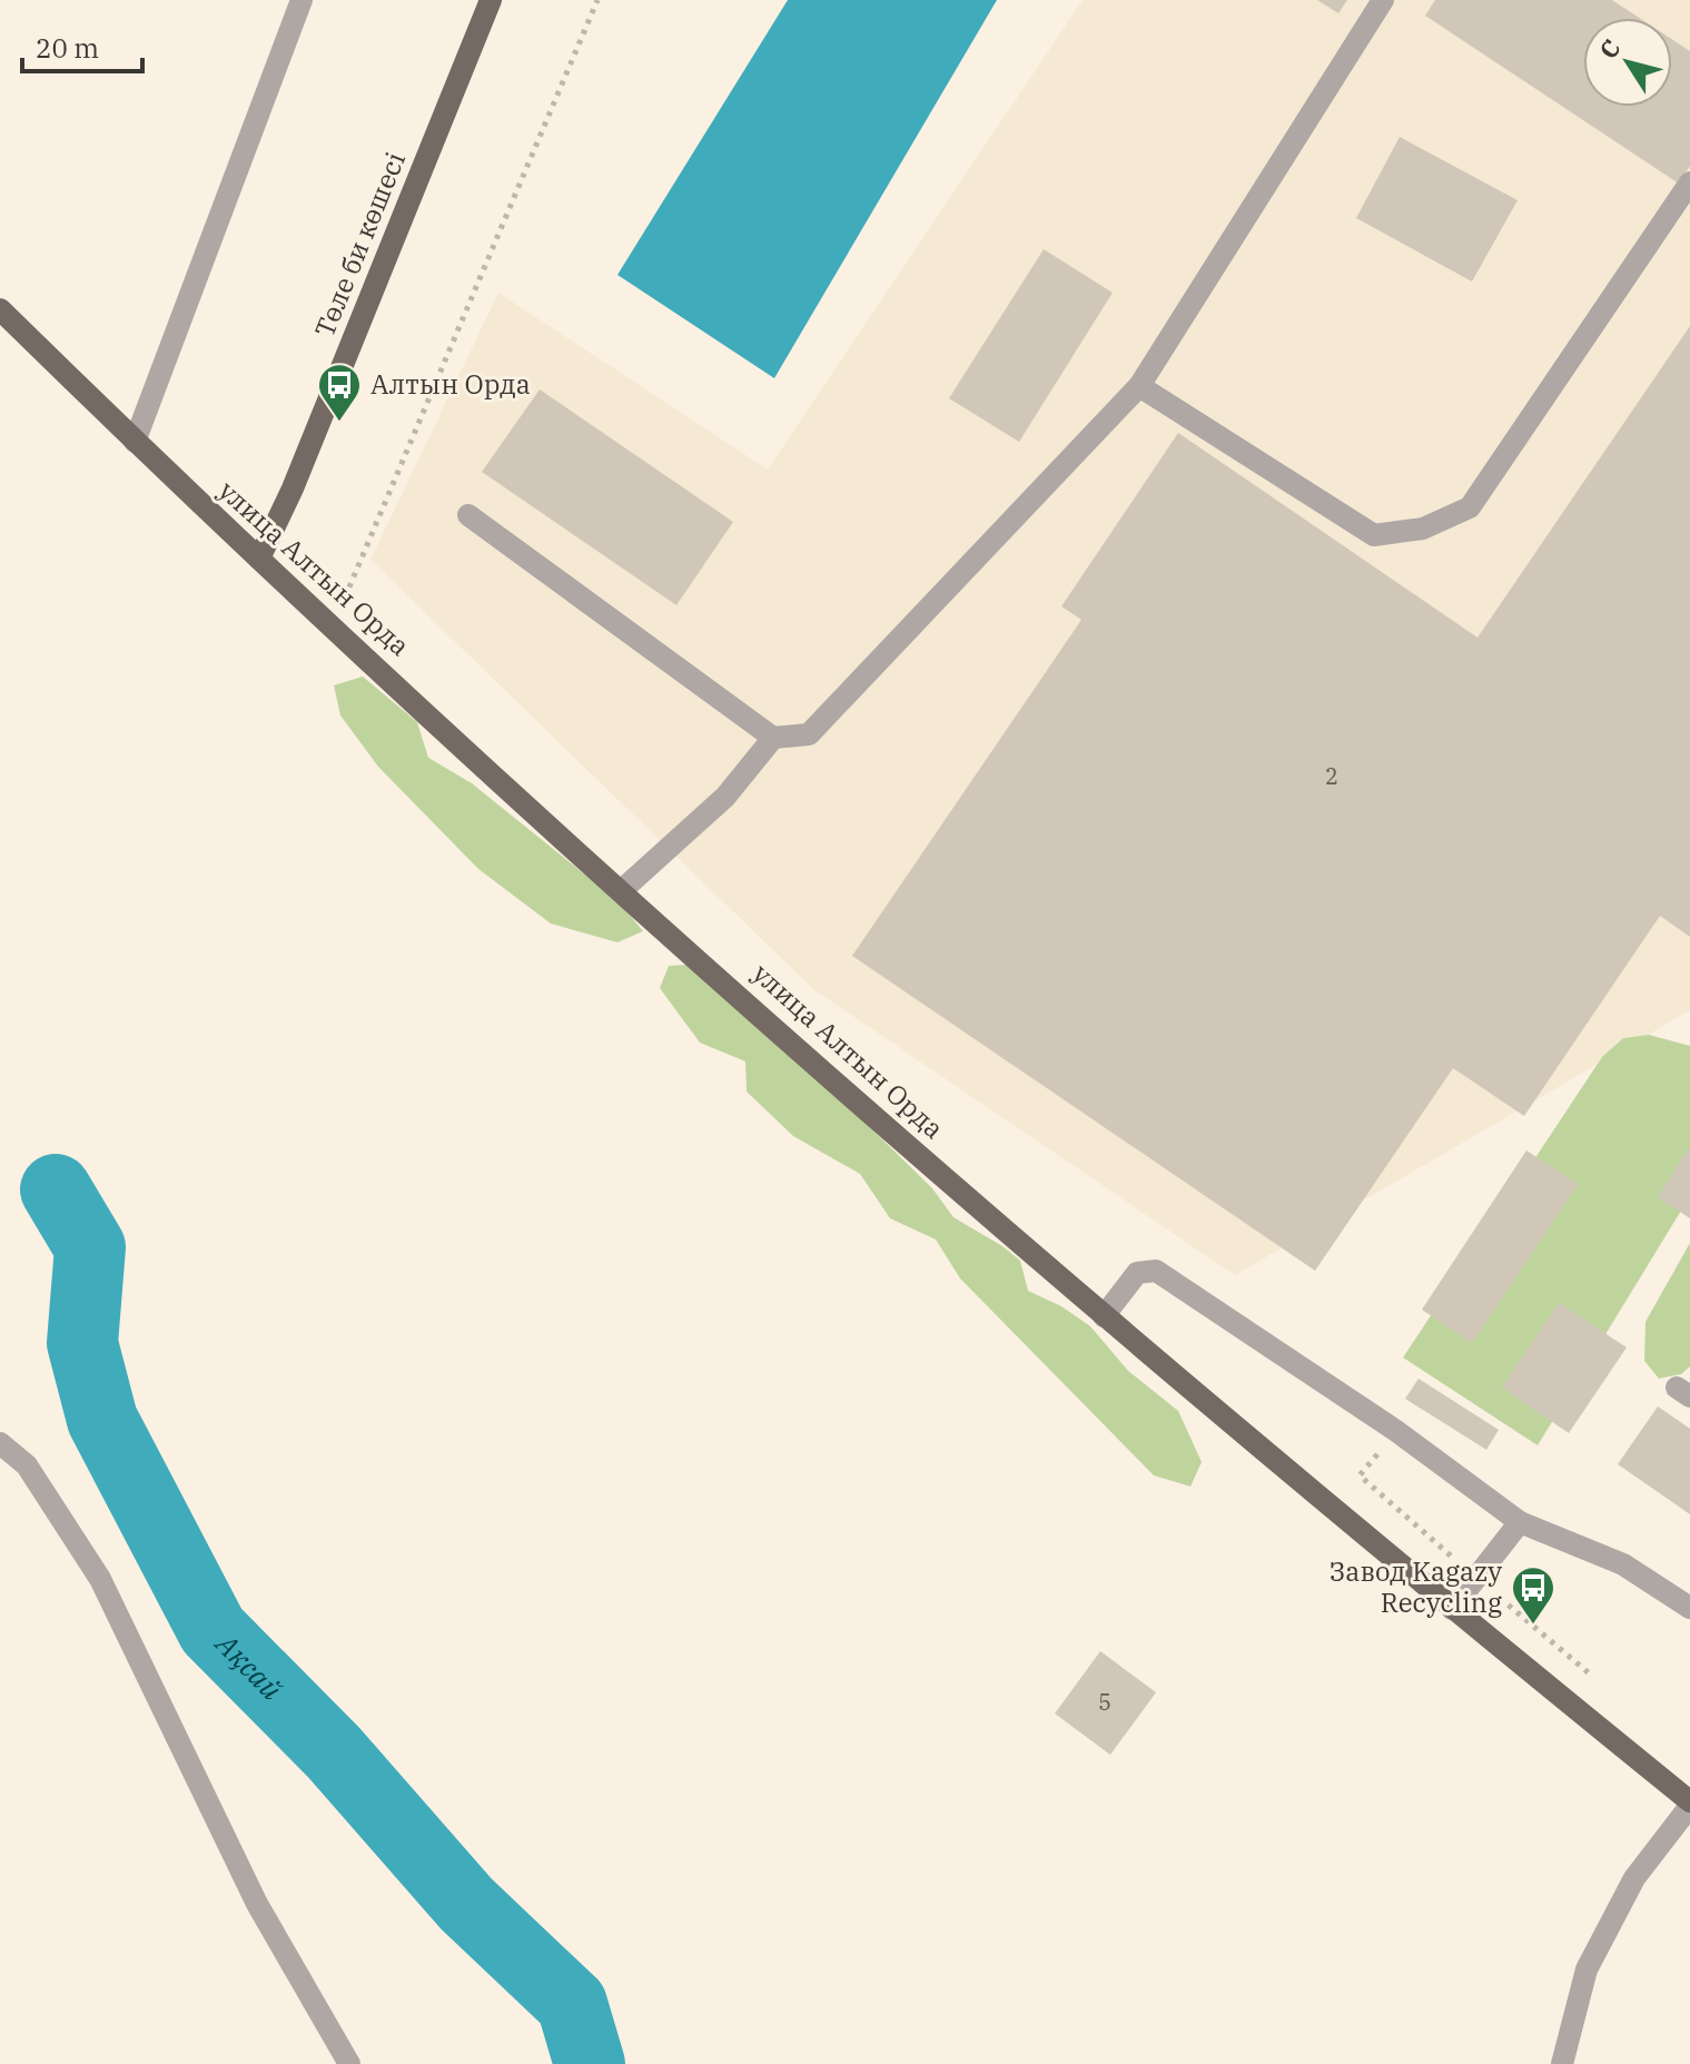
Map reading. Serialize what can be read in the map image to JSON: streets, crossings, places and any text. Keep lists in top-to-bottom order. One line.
{"streets":{"main road":["Төле би көшесі","улица Алтын Орда"]},"crossings":[["Төле би көшесі","улица Алтын Орда"]],"water":["Ақсай"],"places":{"bus stop":["Алтын Орда","Завод Kagazy Recycling"]},"house_numbers":["2","5"],"scale_bar":"20 m","north":"top left"}
